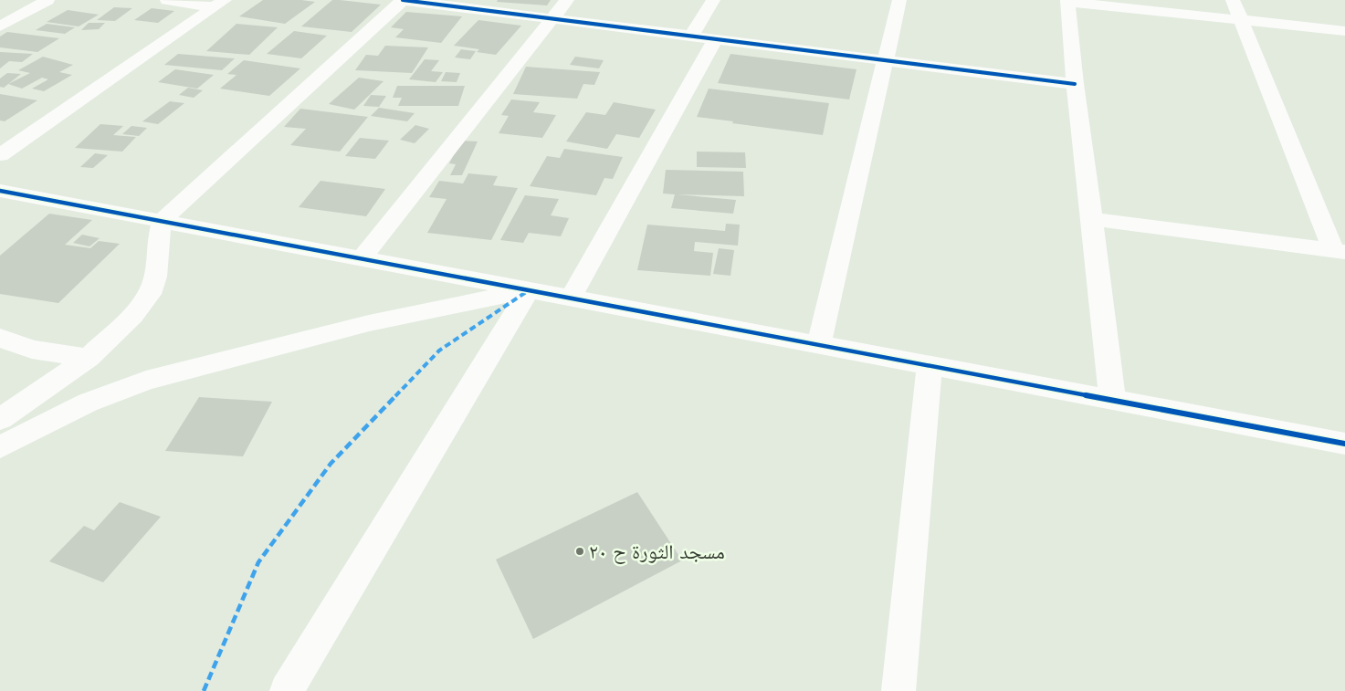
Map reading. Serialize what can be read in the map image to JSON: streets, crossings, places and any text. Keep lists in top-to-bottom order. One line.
{"places":["مسجد الثورة ح ٢٠"]}
